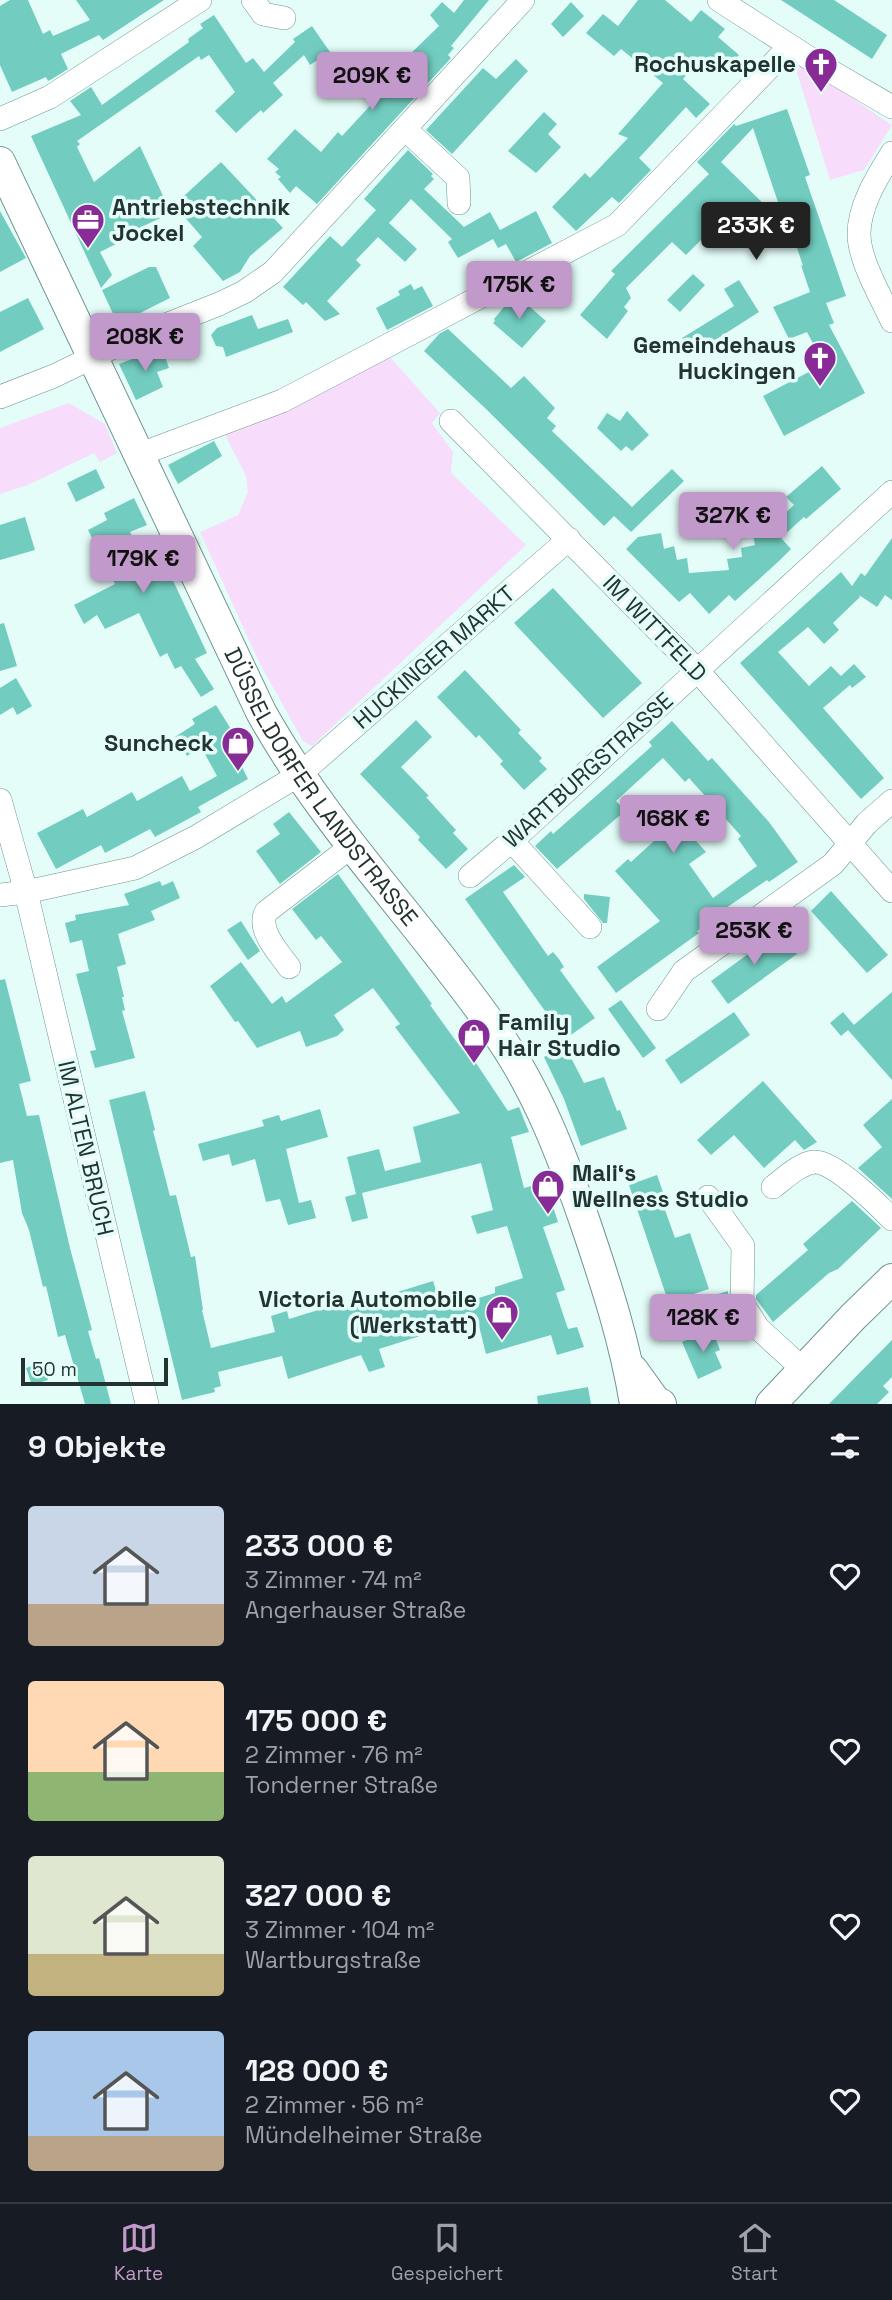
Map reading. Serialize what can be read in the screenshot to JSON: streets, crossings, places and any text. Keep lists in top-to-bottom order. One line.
{"streets":{"main road":["DÜSSELDORFER LANDSTRASSE"],"street":["IM WITTFELD","HUCKINGER MARKT","WARTBURGSTRASSE","IM ALTEN BRUCH"]},"crossings":[["IM WITTFELD","HUCKINGER MARKT"],["IM WITTFELD","WARTBURGSTRASSE"],["HUCKINGER MARKT","DÜSSELDORFER LANDSTRASSE"],["HUCKINGER MARKT","IM ALTEN BRUCH"]],"places":{"church":["Rochuskapelle","Gemeindehaus Huckingen"],"office":["Antriebstechnik Jockel"],"shop":["Suncheck","Family Hair Studio","Mali‘s Wellness Studio","Victoria Automobile (Werkstatt)"]},"scale_bar":"50 m","page":{"price":["209K €","233K €","175K €","208K €","327K €","179K €","168K €","253K €","128K €"],"scale":"50 m","heading":"9 Objekte","list":[{"name":"233 000 €","note":"3 Zimmer · 74 m² · Angerhauser Straße"},{"name":"175 000 €","note":"2 Zimmer · 76 m² · Tonderner Straße"},{"name":"327 000 €","note":"3 Zimmer · 104 m² · Wartburgstraße"},{"name":"128 000 €","note":"2 Zimmer · 56 m² · Mündelheimer Straße"}],"tabs":["Karte","Gespeichert","Start"]}}
